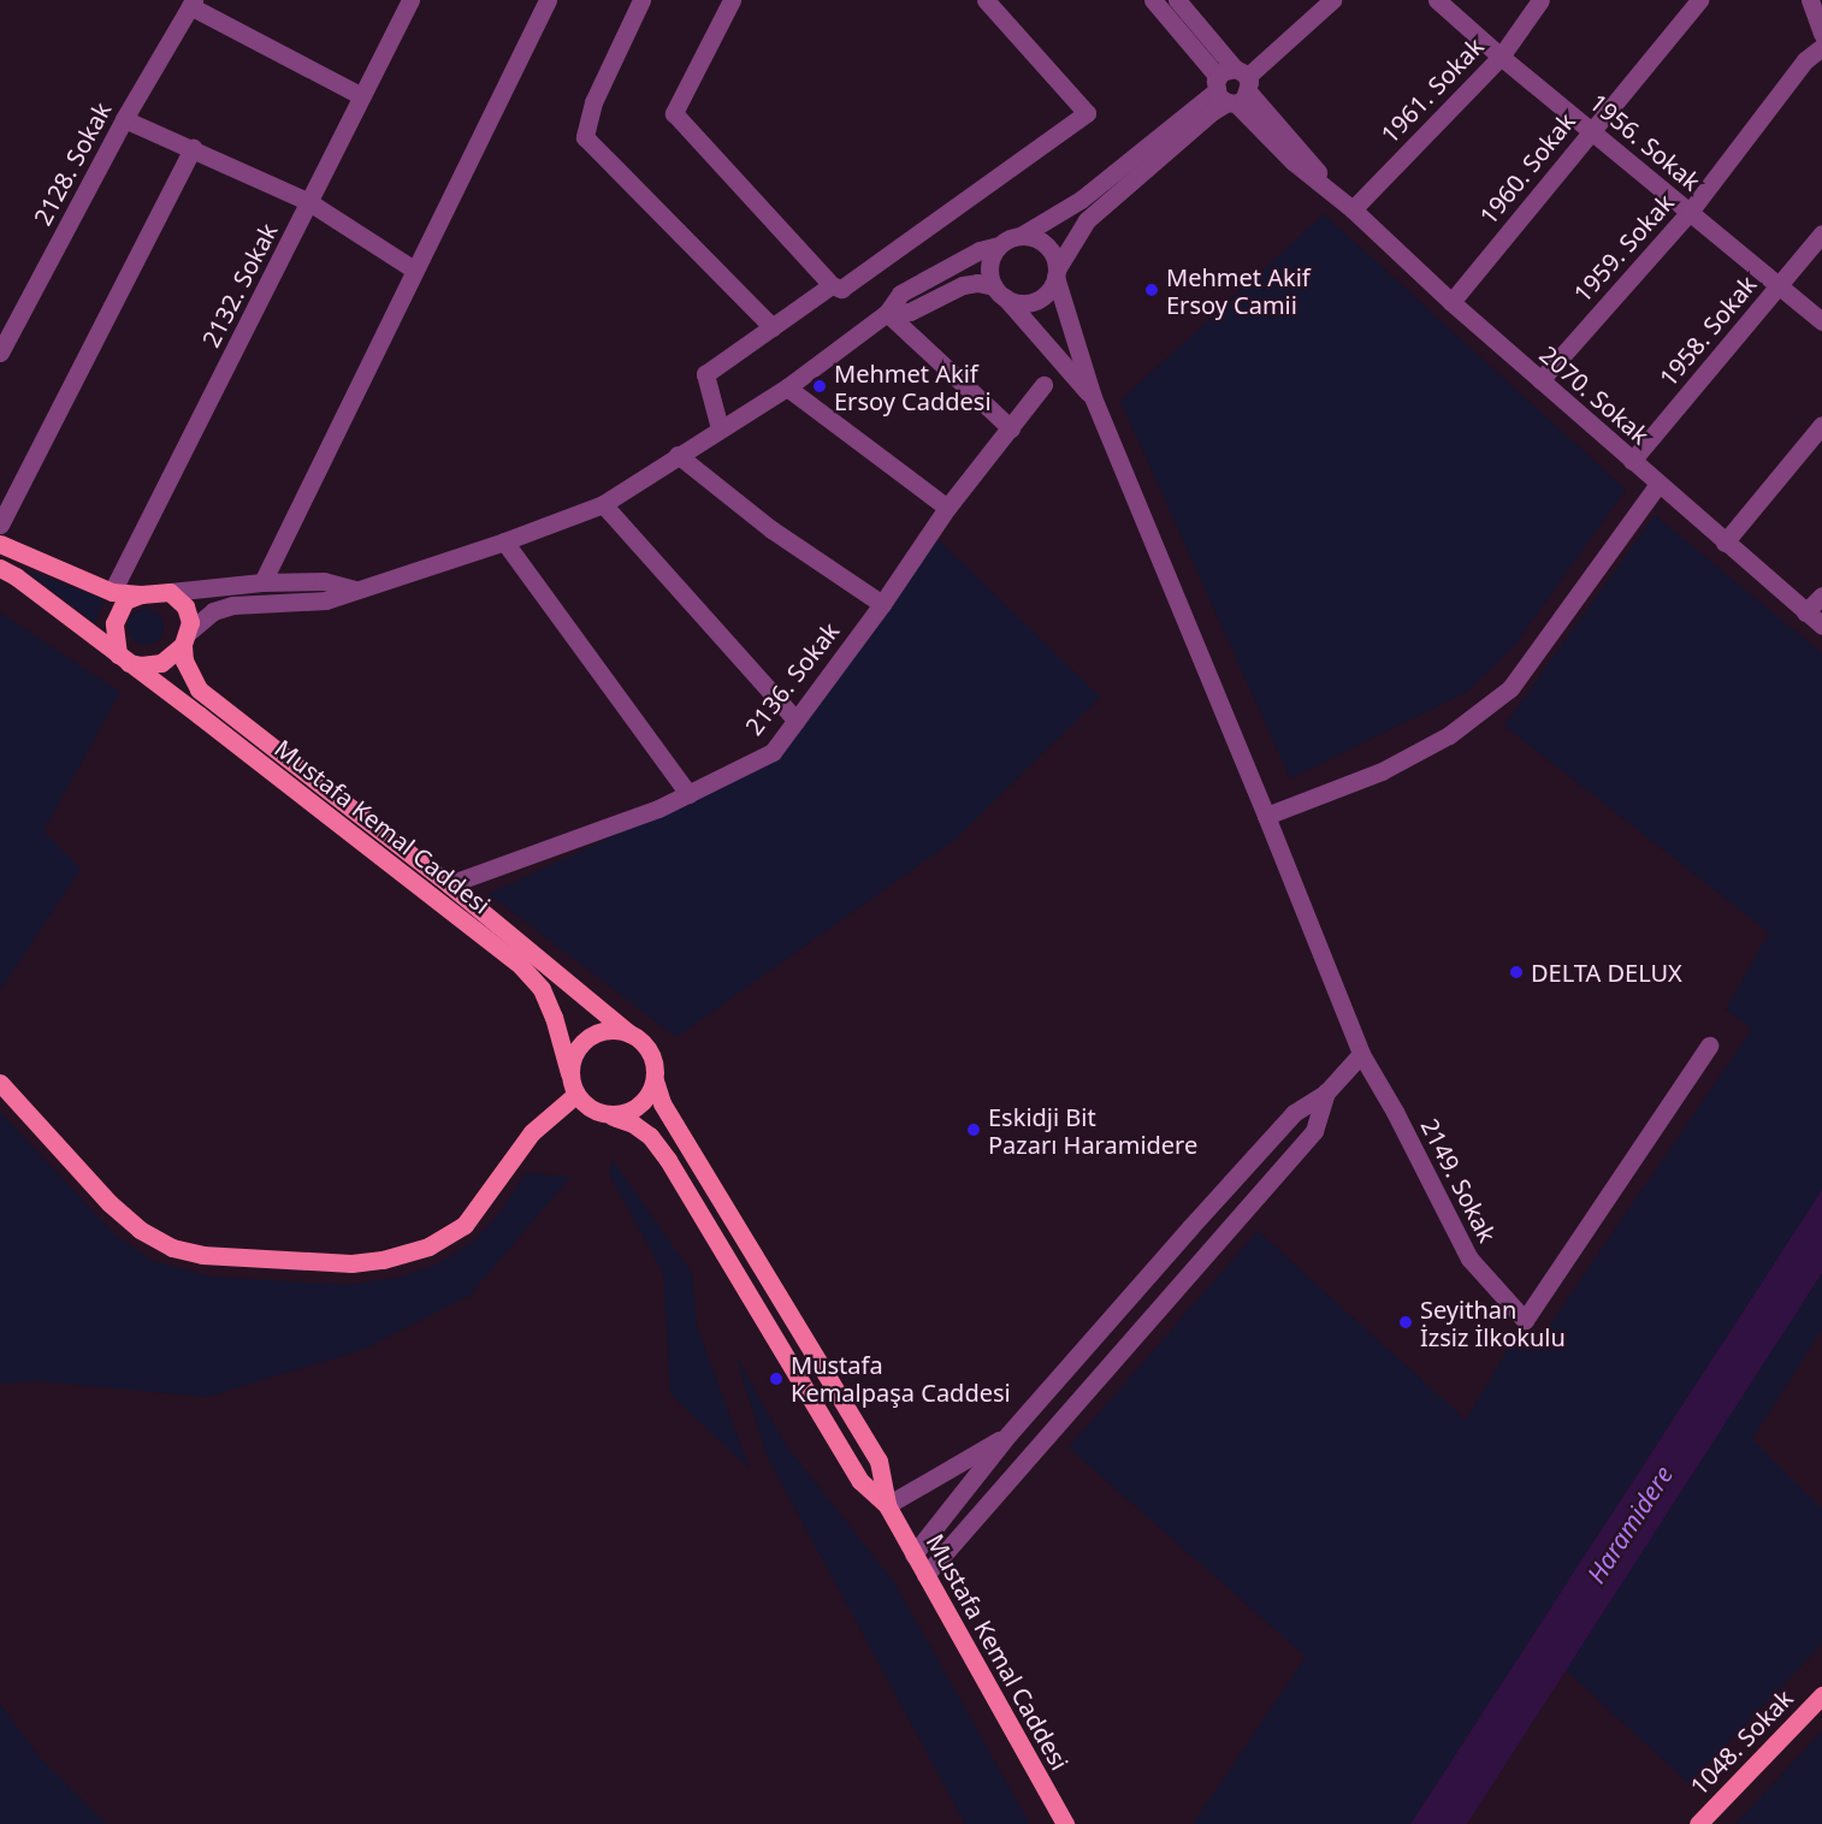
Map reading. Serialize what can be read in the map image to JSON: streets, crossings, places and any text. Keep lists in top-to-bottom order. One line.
{"streets":{"main road":["Mustafa Kemal Caddesi","1048. Sokak"],"street":["1961. Sokak","1956. Sokak","2128. Sokak","1960. Sokak","1959. Sokak","2132. Sokak","1958. Sokak","2070. Sokak","2136. Sokak","2149. Sokak"]},"crossings":[["1961. Sokak","1956. Sokak"],["1961. Sokak","2070. Sokak"],["1956. Sokak","1960. Sokak"],["1956. Sokak","1959. Sokak"],["1956. Sokak","1958. Sokak"],["1960. Sokak","2070. Sokak"],["1959. Sokak","2070. Sokak"],["1958. Sokak","2070. Sokak"],["2136. Sokak","Mustafa Kemal Caddesi"]],"water":["Haramidere"],"places":["Mehmet Akif Ersoy Camii","Mehmet Akif Ersoy Caddesi","DELTA DELUX","Eskidji Bit Pazarı Haramidere","Seyithan İzsiz İlkokulu","Mustafa Kemalpaşa Caddesi"]}
